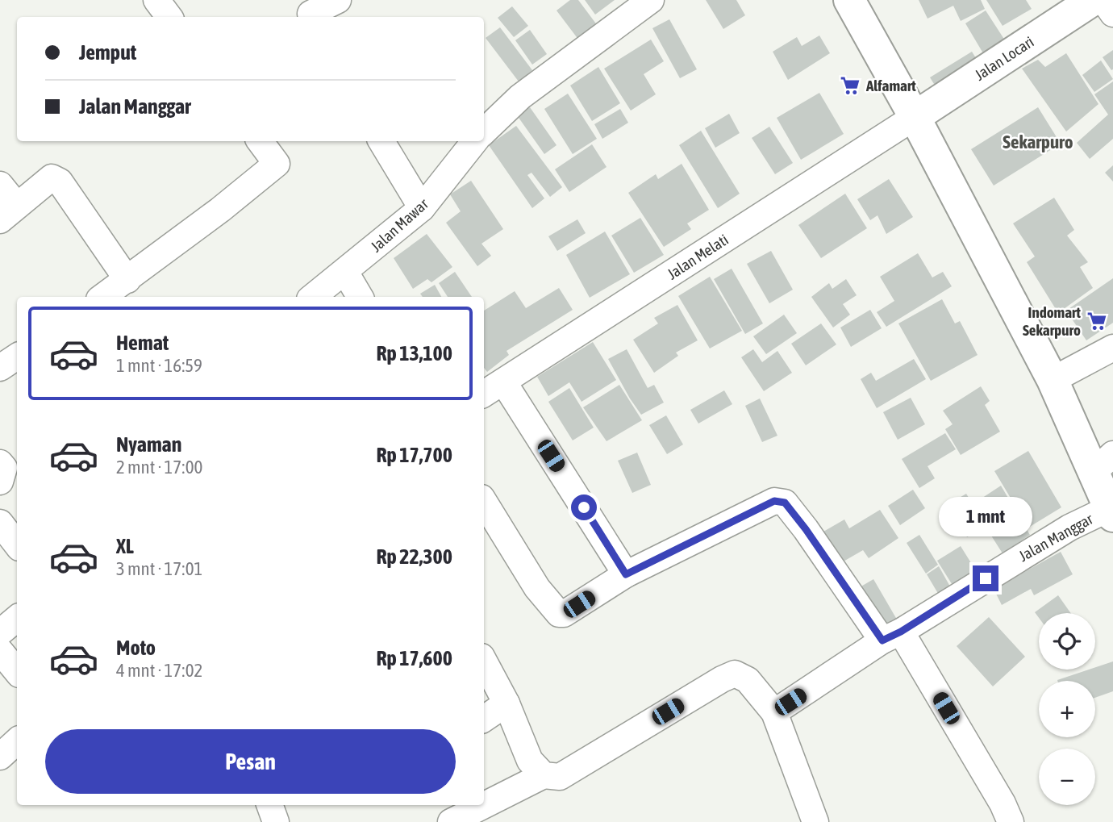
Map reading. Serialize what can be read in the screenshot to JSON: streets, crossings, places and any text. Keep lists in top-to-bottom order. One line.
{"streets":{"main road":["Jalan Locari"],"street":["Jalan Mawar","Jalan Melati","Jalan Manggar"]},"crossings":[["Jalan Locari","Jalan Melati"]],"districts":["Sekarpuro"],"places":{"supermarket":["Alfamart","Indomart Sekarpuro"]},"page":{"banner":["Jemput","Jalan Manggar"],"list":[{"name":"Hemat","note":"1 mnt · 16:59","value":"Rp 13,100"},{"name":"Nyaman","note":"2 mnt · 17:00","value":"Rp 17,700"},{"name":"XL","note":"3 mnt · 17:01","value":"Rp 22,300"},{"name":"Moto","note":"4 mnt · 17:02","value":"Rp 17,600"}],"bubble":"1 mnt","map_buttons":["+","−"],"buttons":"Pesan"}}
